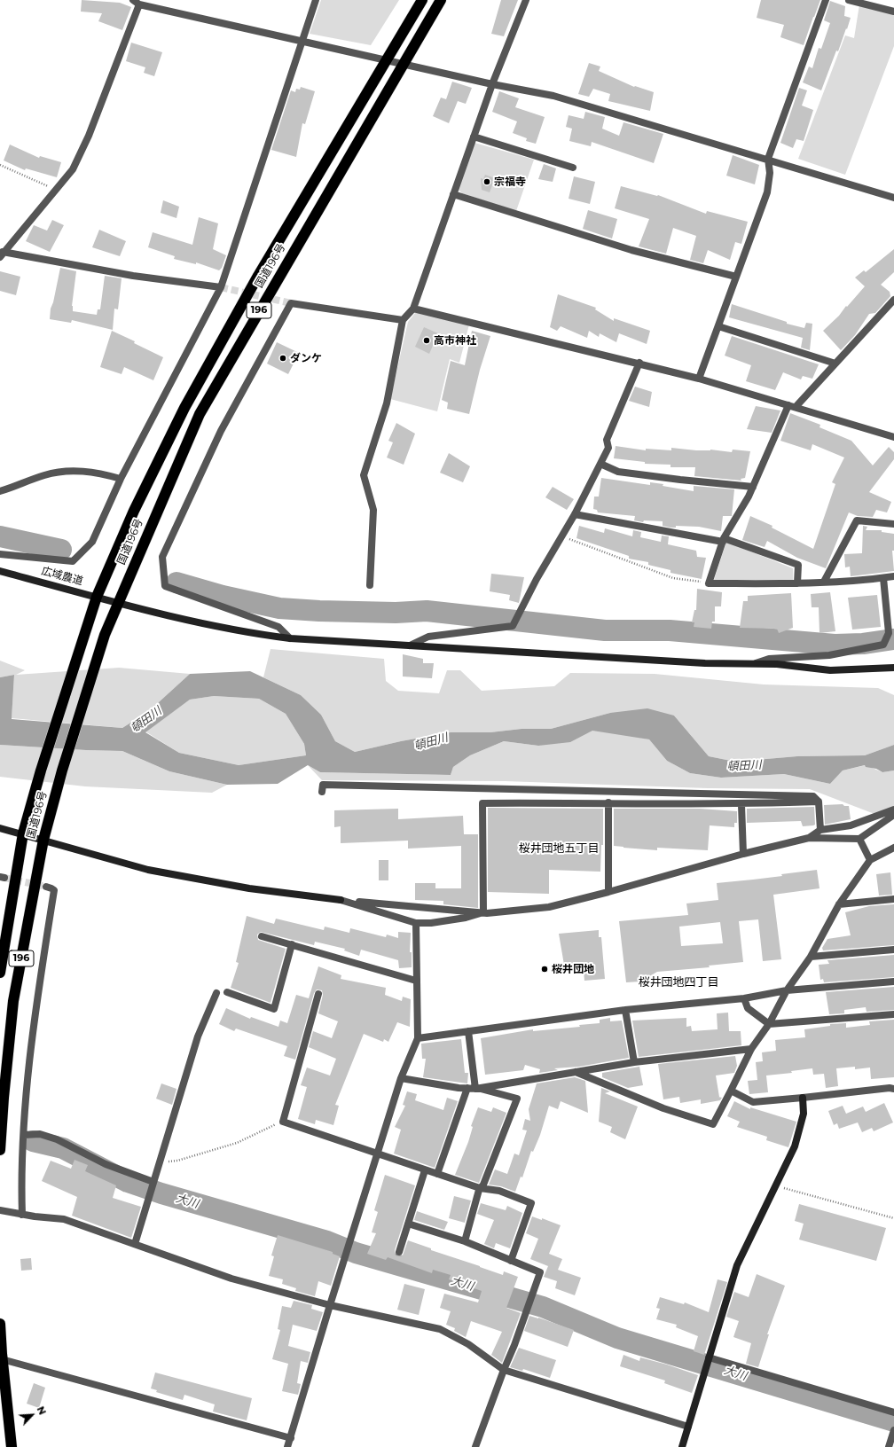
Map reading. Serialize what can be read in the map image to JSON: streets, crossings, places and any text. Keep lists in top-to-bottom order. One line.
{"streets":{"highway":["国道196号","196"],"street":["広域農道"]},"crossings":[["国道196号","広域農道"]],"districts":["桜井団地五丁目","桜井団地四丁目"],"water":["頓田川","大川"],"places":["宗福寺","高市神社","ダンケ","桜井団地"],"north":"top right"}
